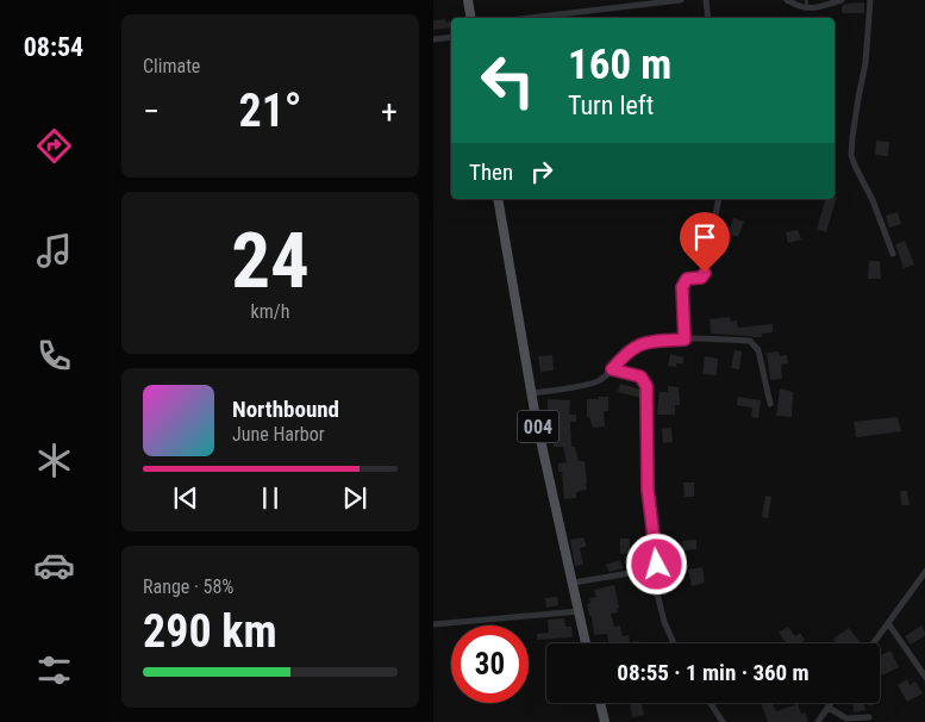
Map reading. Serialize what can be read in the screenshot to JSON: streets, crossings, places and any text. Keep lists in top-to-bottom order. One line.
{"streets":{"main road":["004"]},"page":{"tabs":"08:54","tile":["Climate",["24","km/h"],["Range · 58%","290 km"]],"turn":["160 m","Turn left"],"heat":["−","21°","+"],"then":"Then","song":["Northbound","June Harbor"],"limit":"30","trip":"08:55 · 1 min · 360 m"}}
